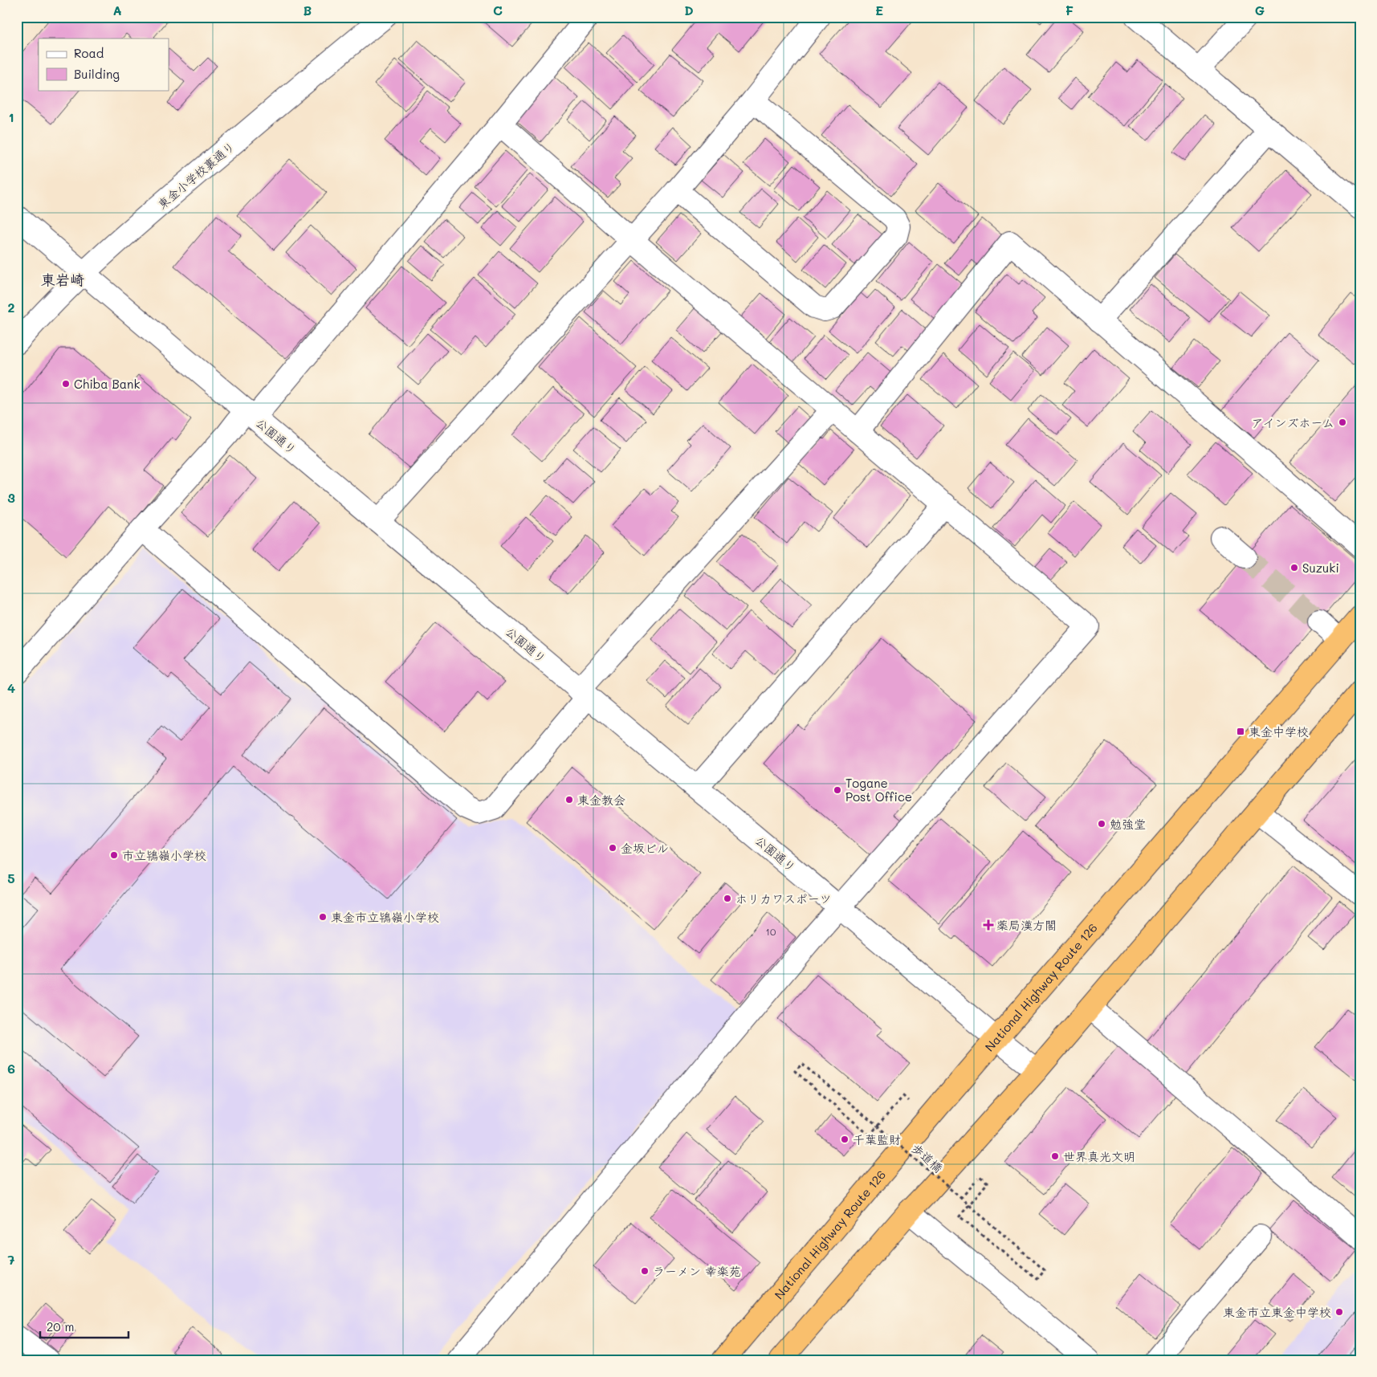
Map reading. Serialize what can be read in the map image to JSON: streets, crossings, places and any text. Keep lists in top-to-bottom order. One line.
{"streets":{"highway":["National Highway Route 126"],"street":["東金小学校裏通り","公園通り"],"path":["歩道橋"]},"crossings":[["東金小学校裏通り","公園通り"],["公園通り","National Highway Route 126"]],"districts":["東岩崎"],"places":{"other":["Chiba Bank","アインズホーム","Suzuki","Togane Post Office","東金教会","勉強堂","金坂ビル","市立鴇嶺小学校","ホリカワスポーツ","東金市立鴇嶺小学校","千葉監財","世界真光文明","ラーメン 幸楽苑","東金市立東金中学校"],"transit":["東金中学校"],"health":["薬局漢方閣"]},"house_numbers":["10"],"legend":["Road","Building"],"scale_bar":"20 m","grid":{"columns":["A","B","C","D","E","F","G"],"rows":["1","2","3","4","5","6","7"]}}
